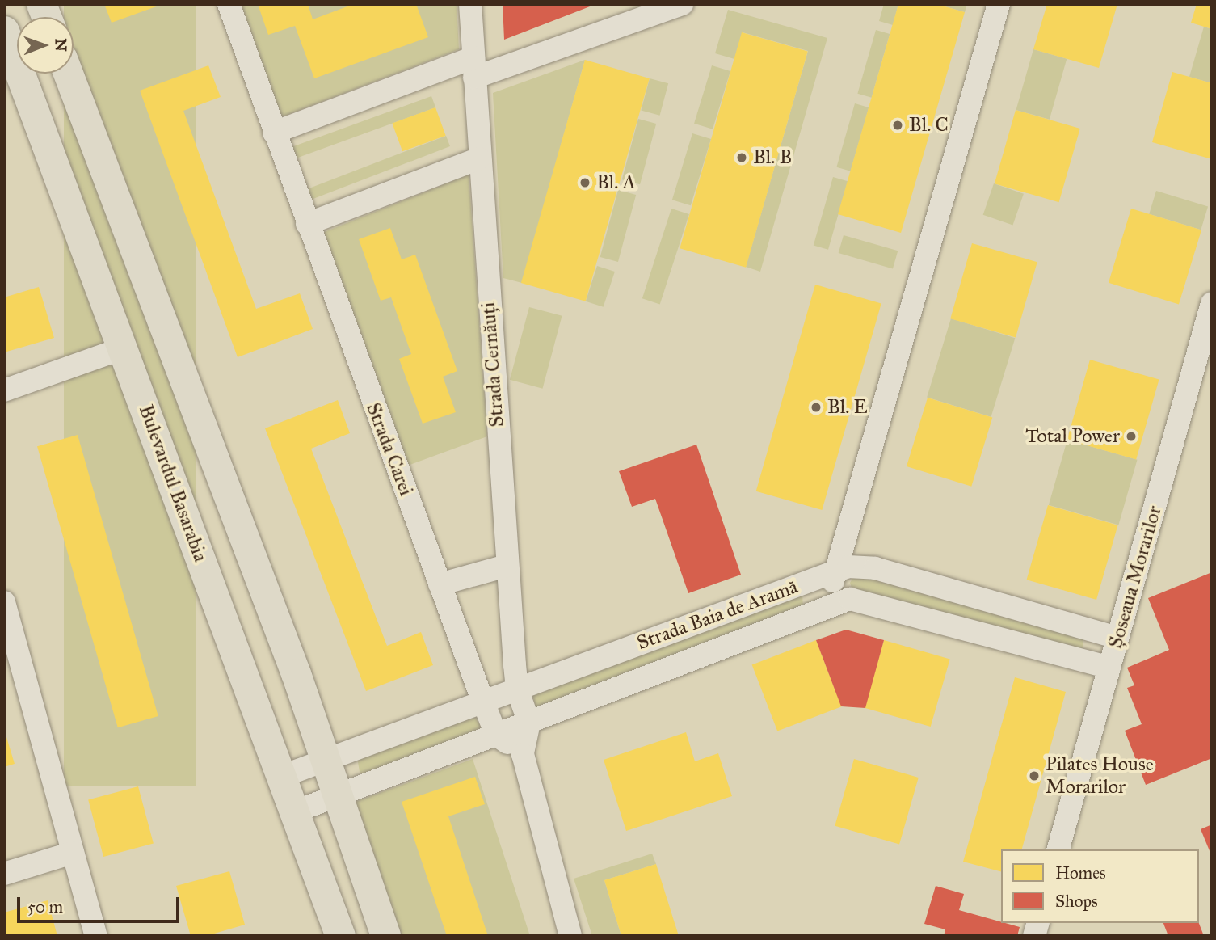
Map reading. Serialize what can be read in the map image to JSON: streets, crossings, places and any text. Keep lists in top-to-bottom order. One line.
{"streets":{"main road":["Bulevardul Basarabia"],"street":["Strada Cernăuți","Strada Carei","Șoseaua Morarilor","Strada Baia de Aramă"]},"crossings":[["Strada Cernăuți","Strada Baia de Aramă"],["Strada Carei","Strada Baia de Aramă"],["Bulevardul Basarabia","Strada Baia de Aramă"],["Șoseaua Morarilor","Strada Baia de Aramă"]],"places":["Bl. C","Bl. B","Bl. A","Bl. E","Total Power","Pilates House Morarilor"],"legend":["Homes","Shops"],"scale_bar":"50 m","north":"right"}
